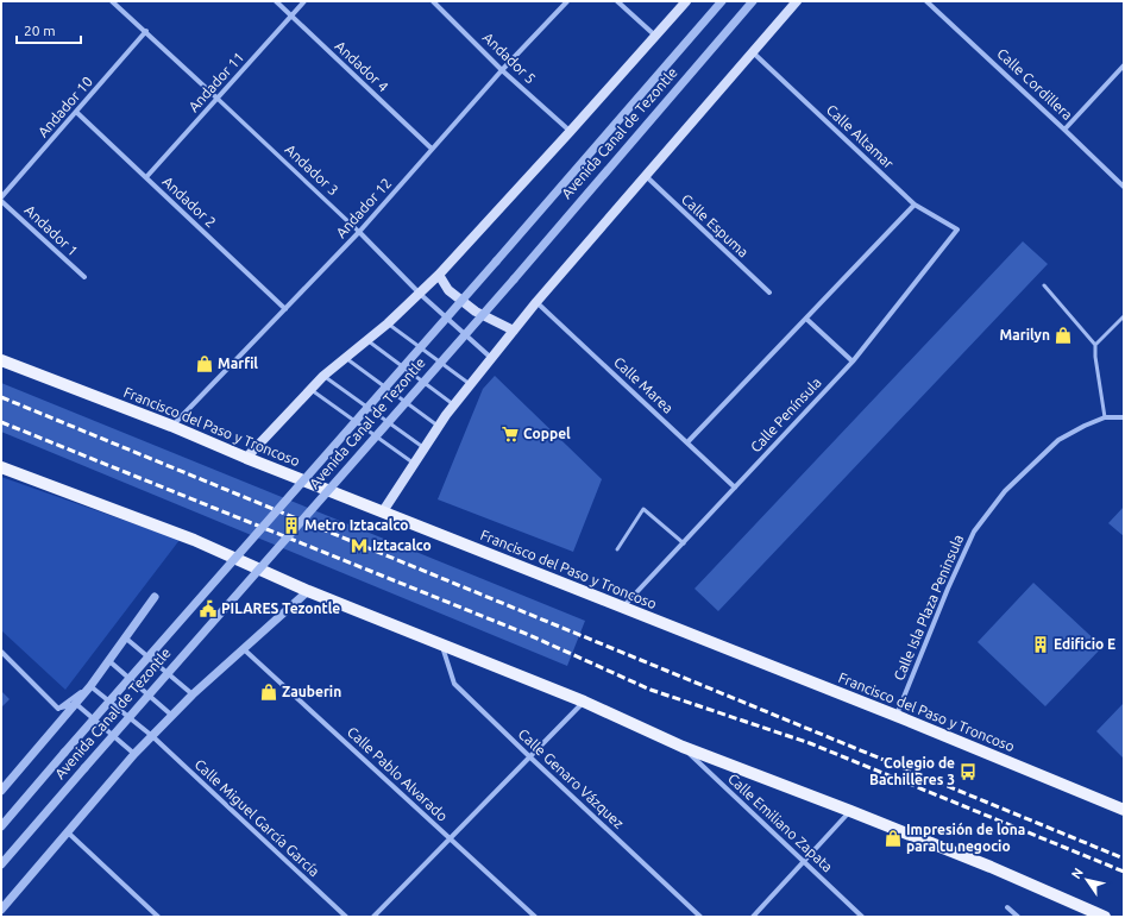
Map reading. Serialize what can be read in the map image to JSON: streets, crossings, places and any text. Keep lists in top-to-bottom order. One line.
{"streets":{"main road":["Francisco del Paso y Troncoso"],"street":["Andador 5","Andador 4","Andador 11","Calle Cordillera","Andador 10","Avenida Canal de Tezontle","Calle Altamar","Andador 3","Andador 2","Andador 12","Calle Espuma","Andador 1","Calle Marea","Calle Península","Calle Isla Plaza Peninsula","Calle Pablo Alvarado","Calle Genaro Vázquez","Calle Miguel García García","Calle Emiliano Zapata"]},"crossings":[["Andador 5","Andador 12"],["Andador 4","Andador 11"],["Andador 4","Andador 12"],["Andador 11","Andador 3"],["Andador 11","Andador 2"],["Andador 10","Andador 3"],["Andador 10","Andador 2"],["Andador 10","Andador 1"],["Calle Altamar","Calle Península"],["Andador 3","Andador 12"],["Andador 2","Andador 12"],["Andador 12","Francisco del Paso y Troncoso"],["Calle Marea","Calle Península"],["Calle Península","Francisco del Paso y Troncoso"],["Francisco del Paso y Troncoso","Calle Isla Plaza Peninsula"]],"places":{"shop":["Marilyn","Marfil","Zauberin","Impresión de lona para tu negocio"],"supermarket":["Coppel"],"building":["Metro Iztacalco","Edificio E"],"metro station":["Iztacalco"],"public building":["PILARES Tezontle"],"bus stop":["Colegio de Bachilleres 3"]},"scale_bar":"20 m","north":"top left"}
